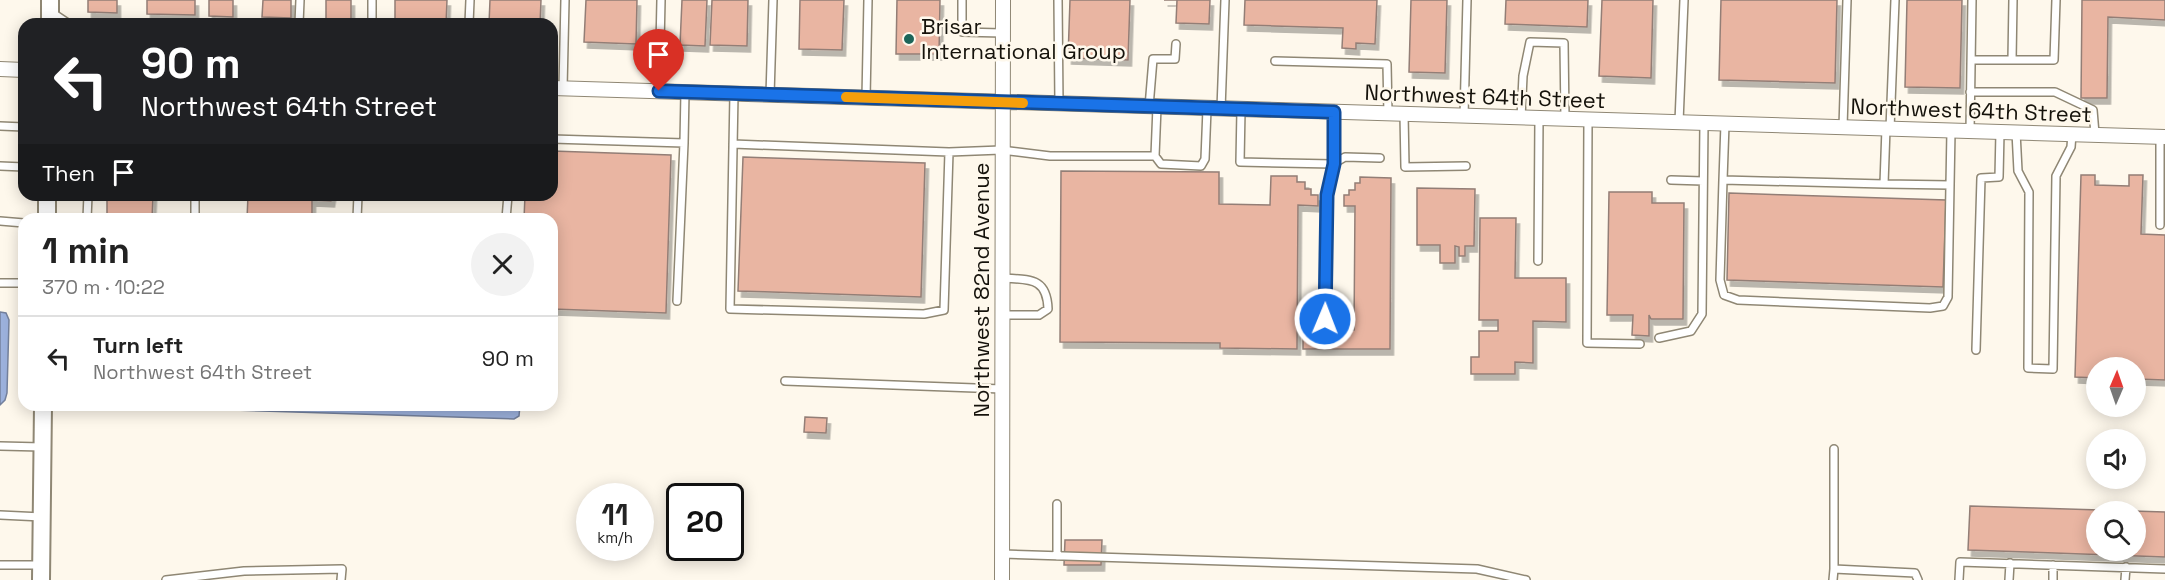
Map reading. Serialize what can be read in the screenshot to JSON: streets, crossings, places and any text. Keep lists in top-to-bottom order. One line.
{"streets":{"street":["Northwest 64th Street","Northwest 82nd Avenue"]},"crossings":[["Northwest 64th Street","Northwest 82nd Avenue"]],"places":["Brisar International Group"],"north":"top","page":{"turn":["90 m","Northwest 64th Street"],"then":"Then","heading":["1 min","370 m · 10:22"],"list":[{"name":"Turn left","note":"Northwest 64th Street","value":"90 m"}],"speed":"11 km/h","limit":"20"}}
